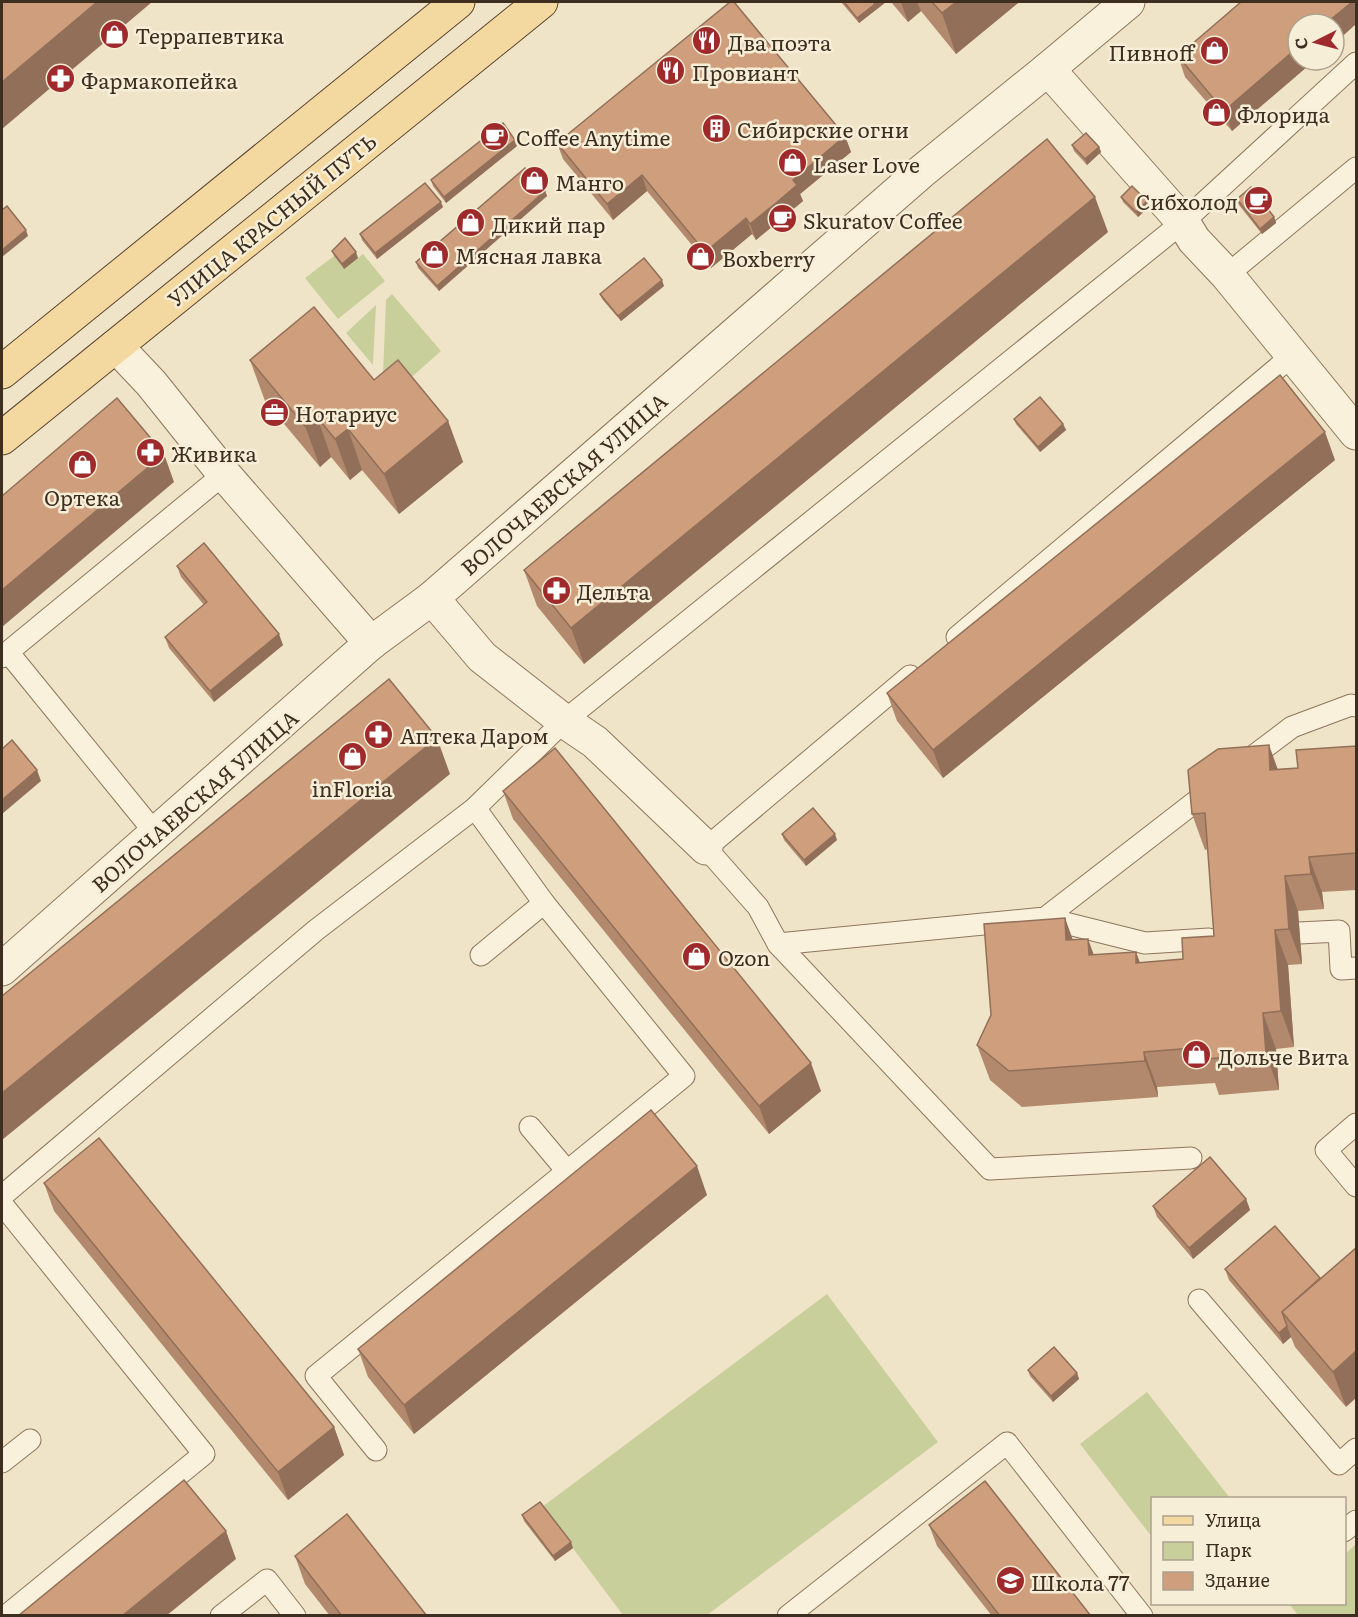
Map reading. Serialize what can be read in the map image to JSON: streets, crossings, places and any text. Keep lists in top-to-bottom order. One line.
{"streets":{"main road":["УЛИЦА КРАСНЫЙ ПУТЬ"],"street":["ВОЛОЧАЕВСКАЯ УЛИЦА"]},"places":{"shop":["Террапевтика","Пивнoff","Флорида","Laser Love","Манго","Дикий пар","Мясная лавка","Boxberry","Ортека","inFloria","Ozon","Дольче Вита"],"restaurant":["Два поэта","Провиант"],"pharmacy":["Фармакопейка","Живика","Дельта","Аптека Даром"],"building":["Сибирские огни"],"cafe":["Coffee Anytime","Сибхолод","Skuratov Coffee"],"office":["Нотариус"],"school or university":["Школа 77"]},"legend":["Улица","Парк","Здание"],"north":"left"}
